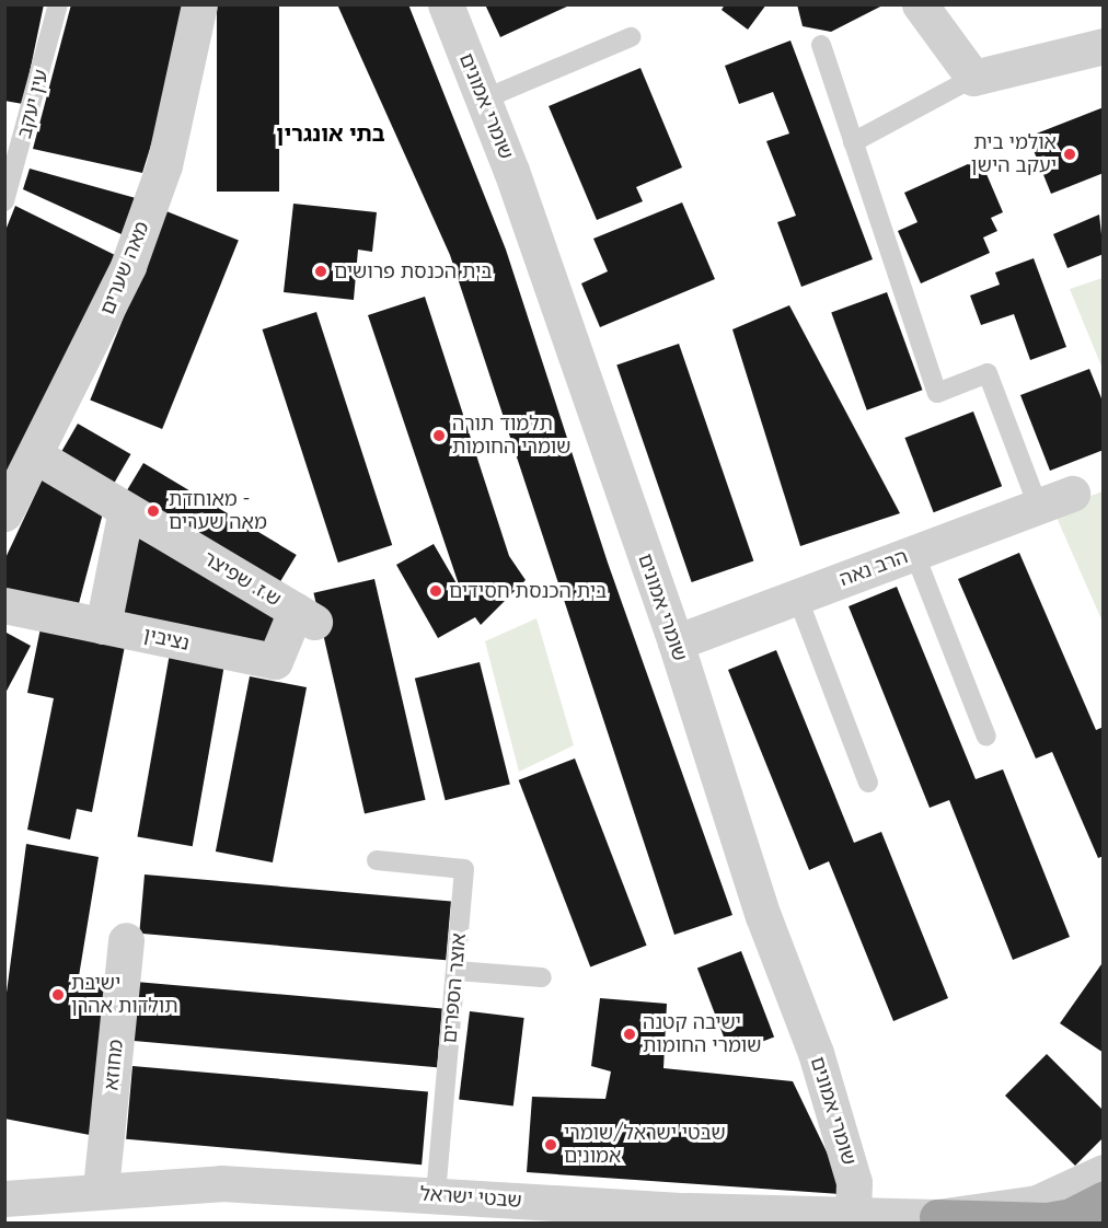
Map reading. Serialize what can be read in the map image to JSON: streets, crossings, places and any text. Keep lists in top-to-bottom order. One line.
{"streets":{"street":["שומרי אמונים","מאה שערים","הרב נאה","ש.ז. שפיצר","נציבין","מחוזא","שבטי ישראל"],"lane":["עין יעקב","אוצר הספרים"]},"crossings":[["שומרי אמונים","הרב נאה"],["שומרי אמונים","שבטי ישראל"],["מאה שערים","ש.ז. שפיצר"],["ש.ז. שפיצר","נציבין"],["אוצר הספרים","שבטי ישראל"],["מחוזא","שבטי ישראל"]],"districts":["בתי אונגרין"],"places":["אולמי בית יעקב הישן","בית הכנסת פרושים","תלמוד תורה שומרי החומות","מאוחדת - מאה שערים","בית הכנסת חסידים","ישיבת תולדות אהרן","ישיבה קטנה שומרי החומות","שבטי ישראל/שומרי אמונים"]}
